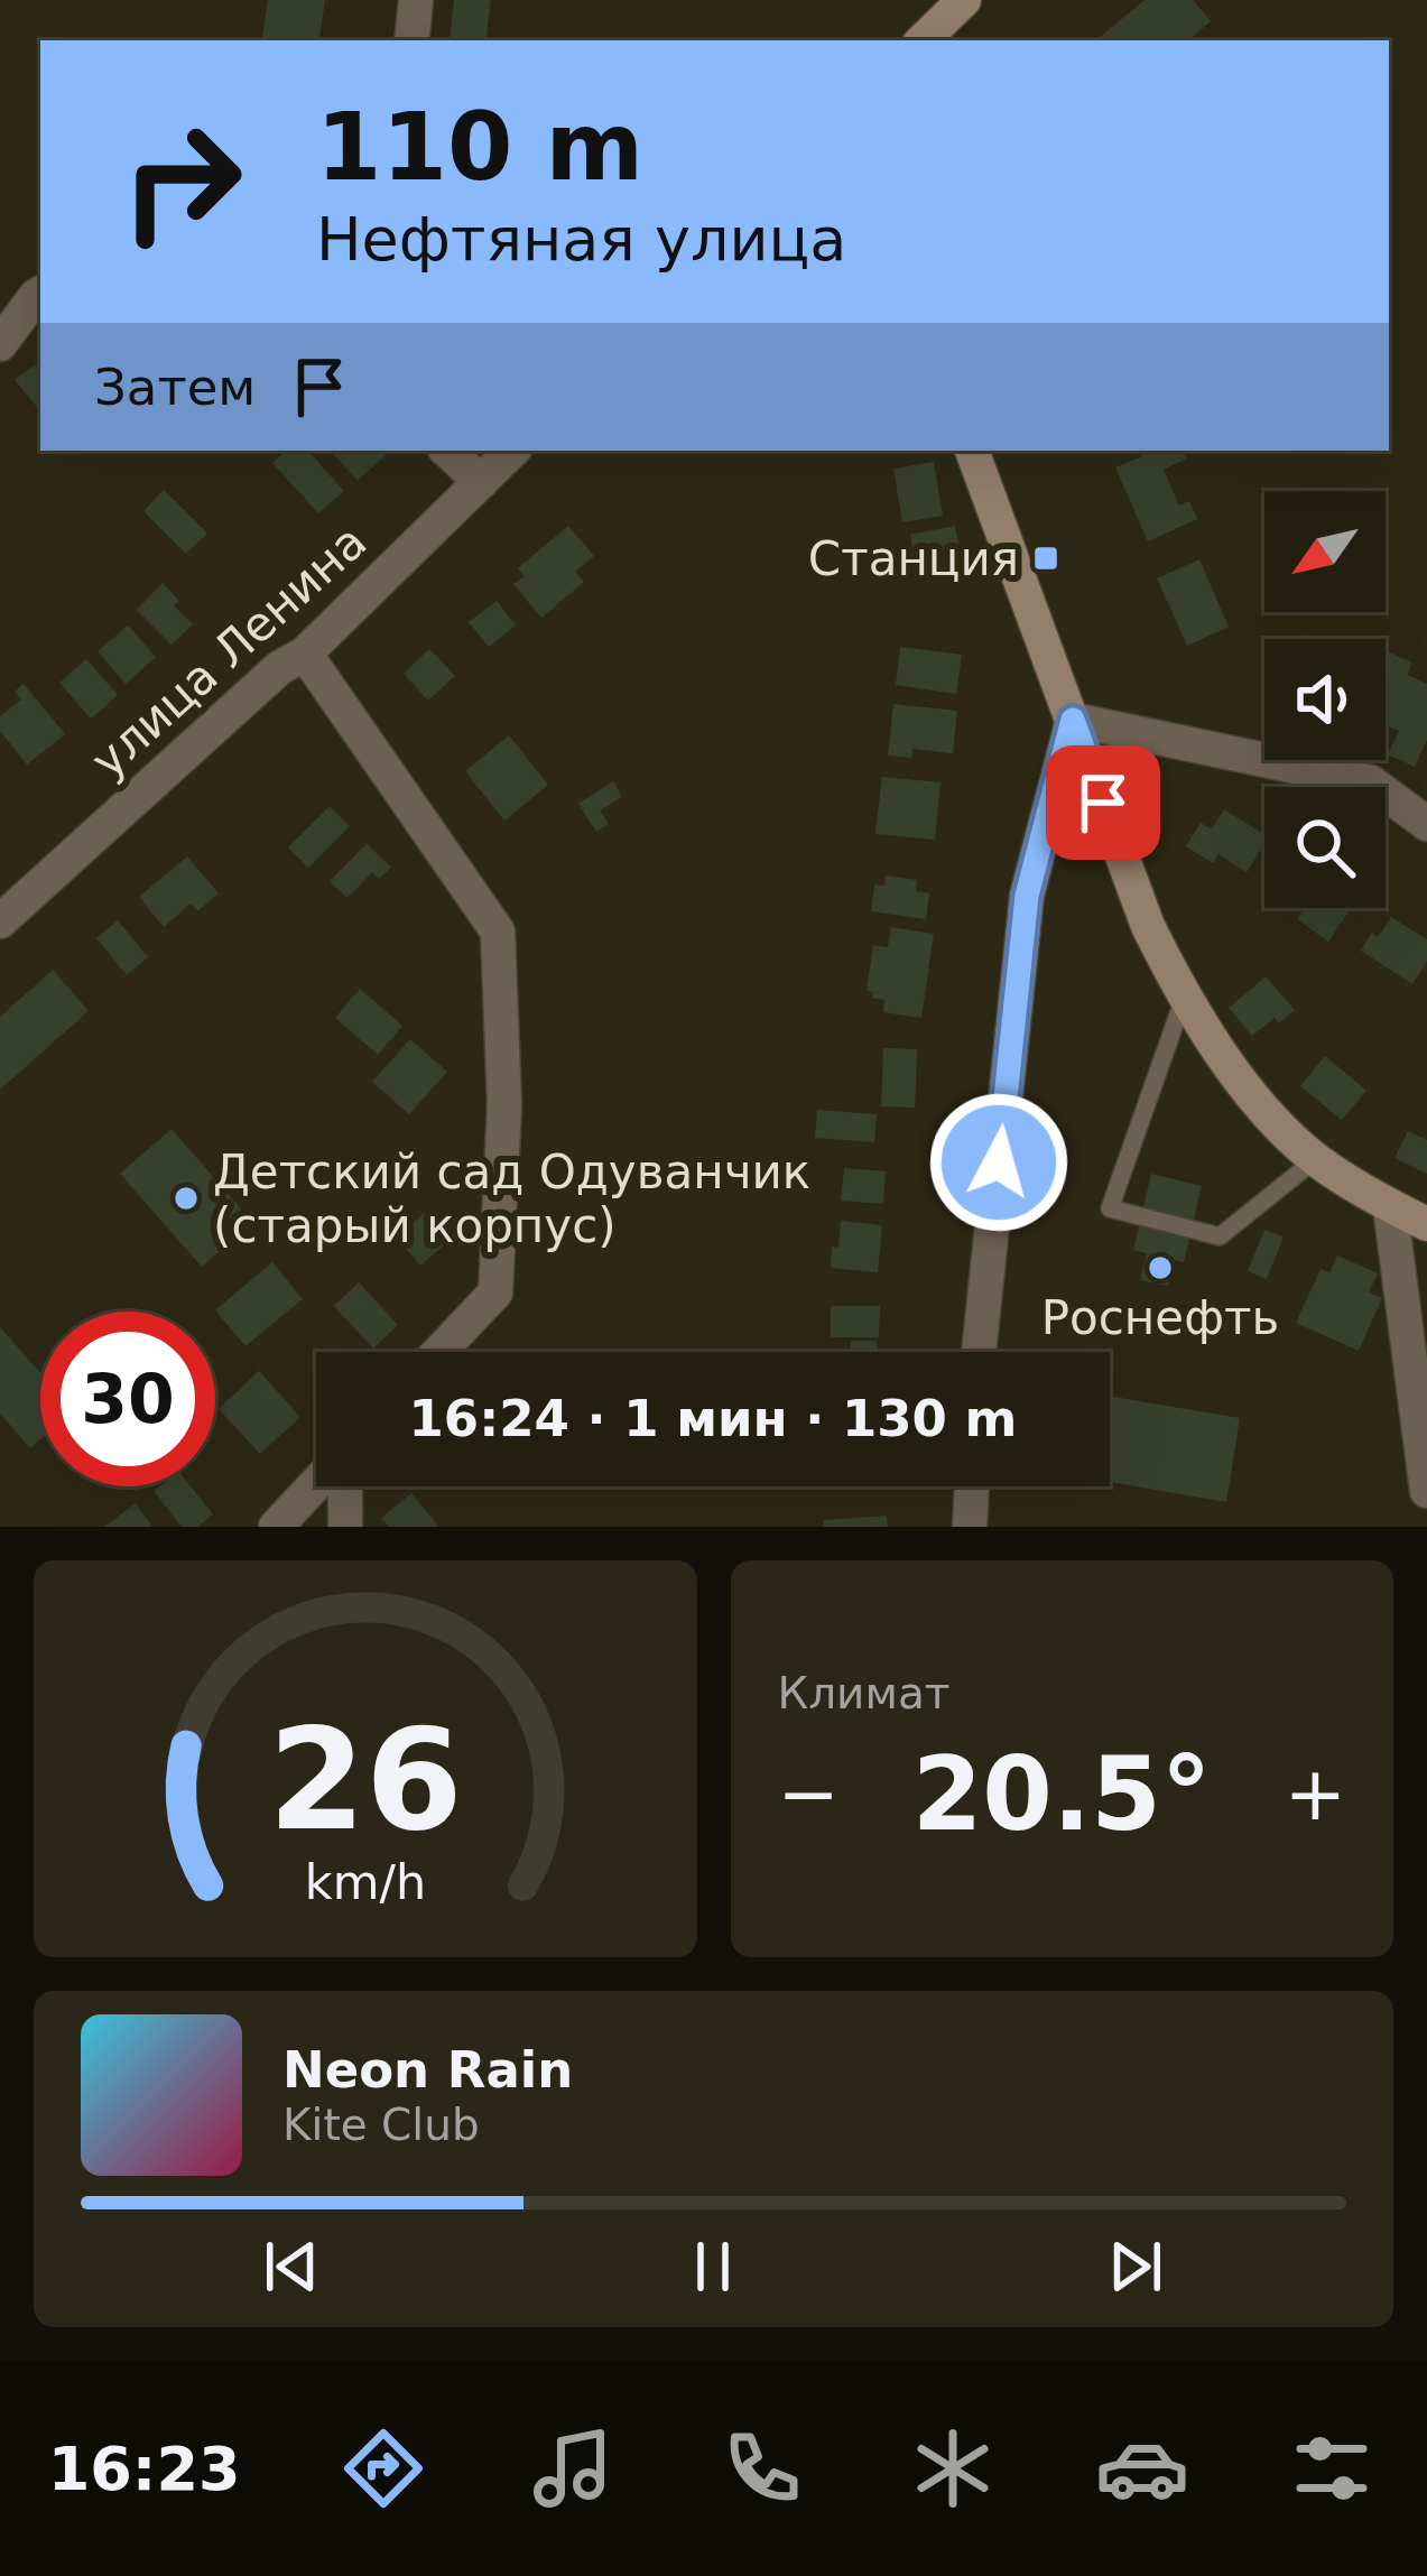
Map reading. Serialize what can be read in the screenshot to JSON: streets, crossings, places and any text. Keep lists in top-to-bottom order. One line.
{"streets":{"street":["улица Ленина"]},"places":{"transit":["Станция"],"other":["Детский сад Одуванчик (старый корпус)","Роснефть"]},"north":"bottom left","page":{"turn":["110 m","Нефтяная улица"],"then":"Затем","limit":"30","trip":"16:24 · 1 мин · 130 m","tile":"Климат","heat":["−","20.5°","+"],"song":["Neon Rain","Kite Club"],"tabs":"16:23","gauge":["26","km/h"]}}
